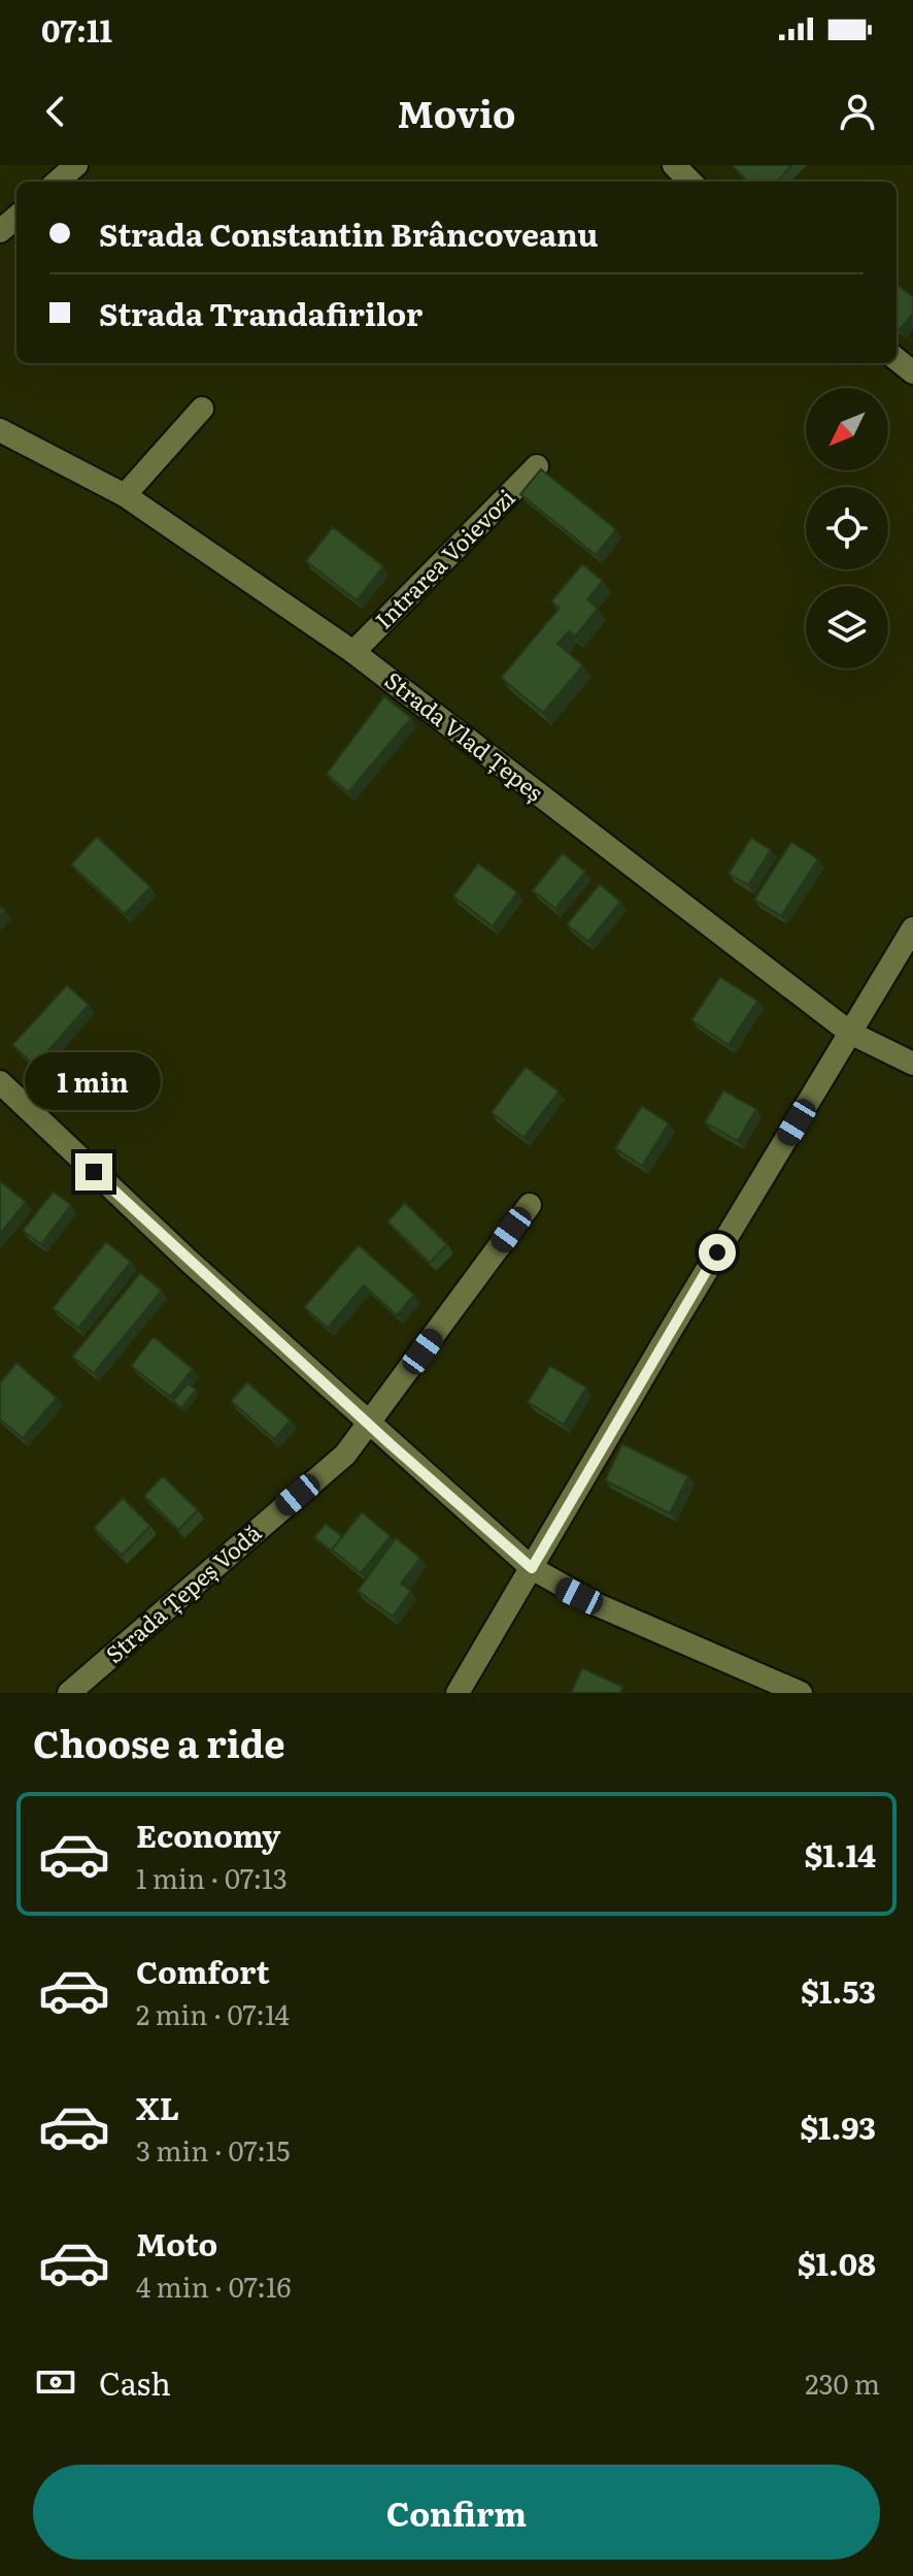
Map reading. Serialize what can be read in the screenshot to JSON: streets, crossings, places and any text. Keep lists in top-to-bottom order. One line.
{"streets":{"street":["Intrarea Voievozi","Strada Vlad Țepeș","Strada Țepeș Vodă"]},"crossings":[["Intrarea Voievozi","Strada Vlad Țepeș"]],"north":"bottom left","page":{"status":"07:11","header":"Movio","banner":["Strada Constantin Brâncoveanu","Strada Trandafirilor"],"bubble":"1 min","heading":"Choose a ride","list":[{"name":"Economy","note":"1 min · 07:13","value":"$1.14"},{"name":"Comfort","note":"2 min · 07:14","value":"$1.53"},{"name":"XL","note":"3 min · 07:15","value":"$1.93"},{"name":"Moto","note":"4 min · 07:16","value":"$1.08"}],"pay":["Cash","230 m"],"buttons":"Confirm"}}
